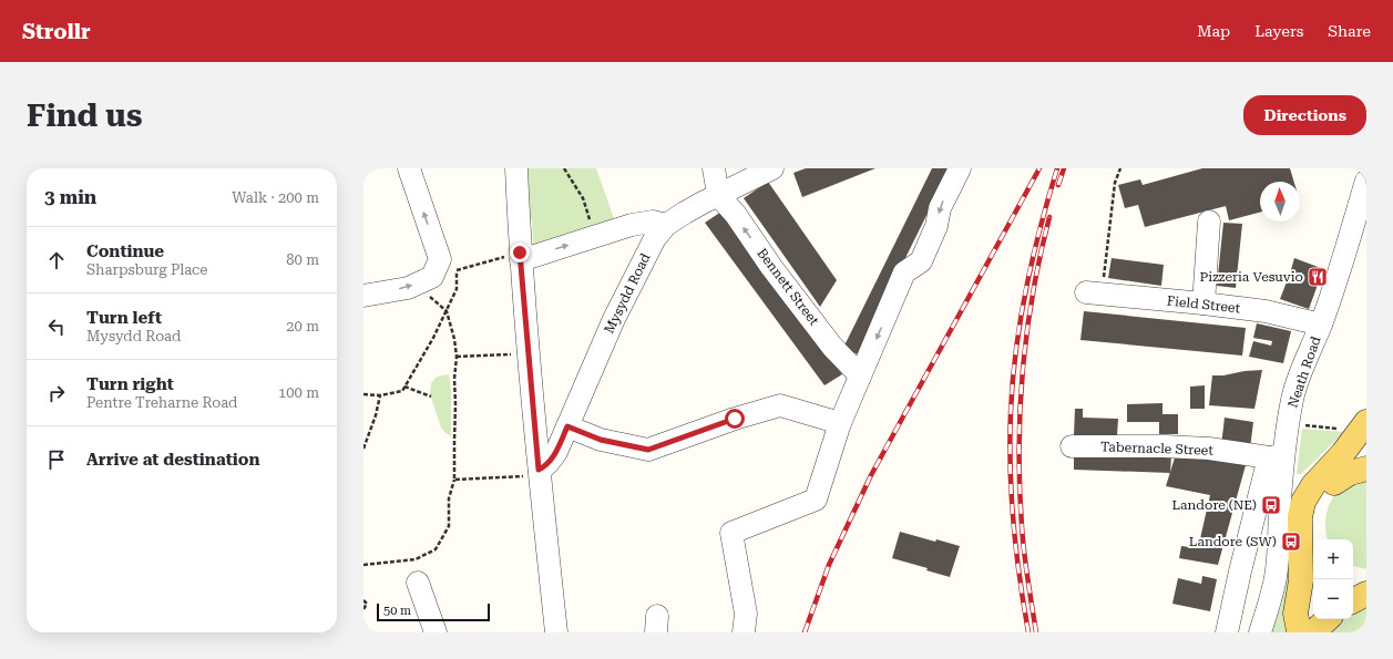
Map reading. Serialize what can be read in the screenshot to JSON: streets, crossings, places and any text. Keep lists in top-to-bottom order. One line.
{"streets":{"street":["Bennett Street","Mysydd Road","Field Street","Neath Road","Tabernacle Street"]},"crossings":[["Bennett Street","Mysydd Road"],["Field Street","Neath Road"],["Neath Road","Tabernacle Street"]],"one_way":["Bennett Street"],"places":{"restaurant":["Pizzeria Vesuvio"],"bus stop":["Landore (NE)","Landore (SW)"]},"scale_bar":"50 m","north":"top","page":{"header":"Strollr","nav":["Map","Layers","Share"],"buttons":"Directions","title":"Find us","heading":["3 min","Walk · 200 m"],"list":[["Continue","Sharpsburg Place","80 m"],["Turn left","Mysydd Road","20 m"],["Turn right","Pentre Treharne Road","100 m"],"Arrive at destination"],"map_buttons":["+","−"],"scale":"50 m"}}
